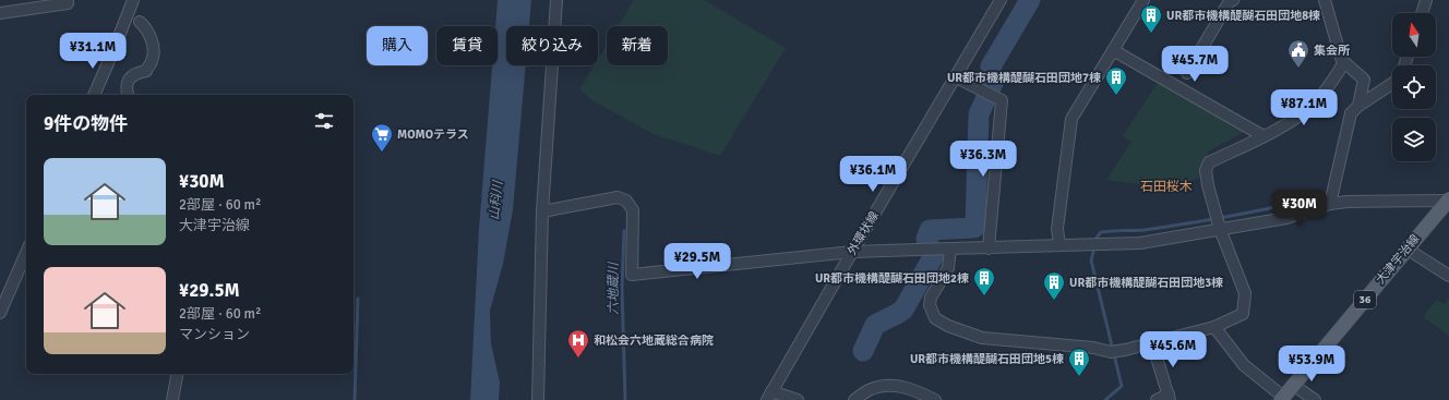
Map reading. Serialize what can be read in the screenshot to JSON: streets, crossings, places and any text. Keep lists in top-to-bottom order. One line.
{"streets":{"main road":["大津宇治線","36"],"street":["外環状線"]},"districts":["石田桜木"],"water":["山科川","六地蔵川"],"places":{"building":["UR都市機構醍醐石田団地8棟","UR都市機構醍醐石田団地7棟","UR都市機構醍醐石田団地2棟","UR都市機構醍醐石田団地3棟","UR都市機構醍醐石田団地5棟"],"public building":["集会所"],"supermarket":["MOMOテラス"],"hospital":["和松会六地蔵総合病院"]},"north":"top","page":{"chip":["購入","賃貸","絞り込み","新着"],"price":["¥31.1M","¥45.7M","¥87.1M","¥36.3M","¥36.1M","¥30M","¥29.5M","¥45.6M","¥53.9M"],"heading":"9件の物件","list":[{"name":"¥30M","note":"2部屋 · 60 m² · 大津宇治線"},{"name":"¥29.5M","note":"2部屋 · 60 m² · マンション"}]}}
